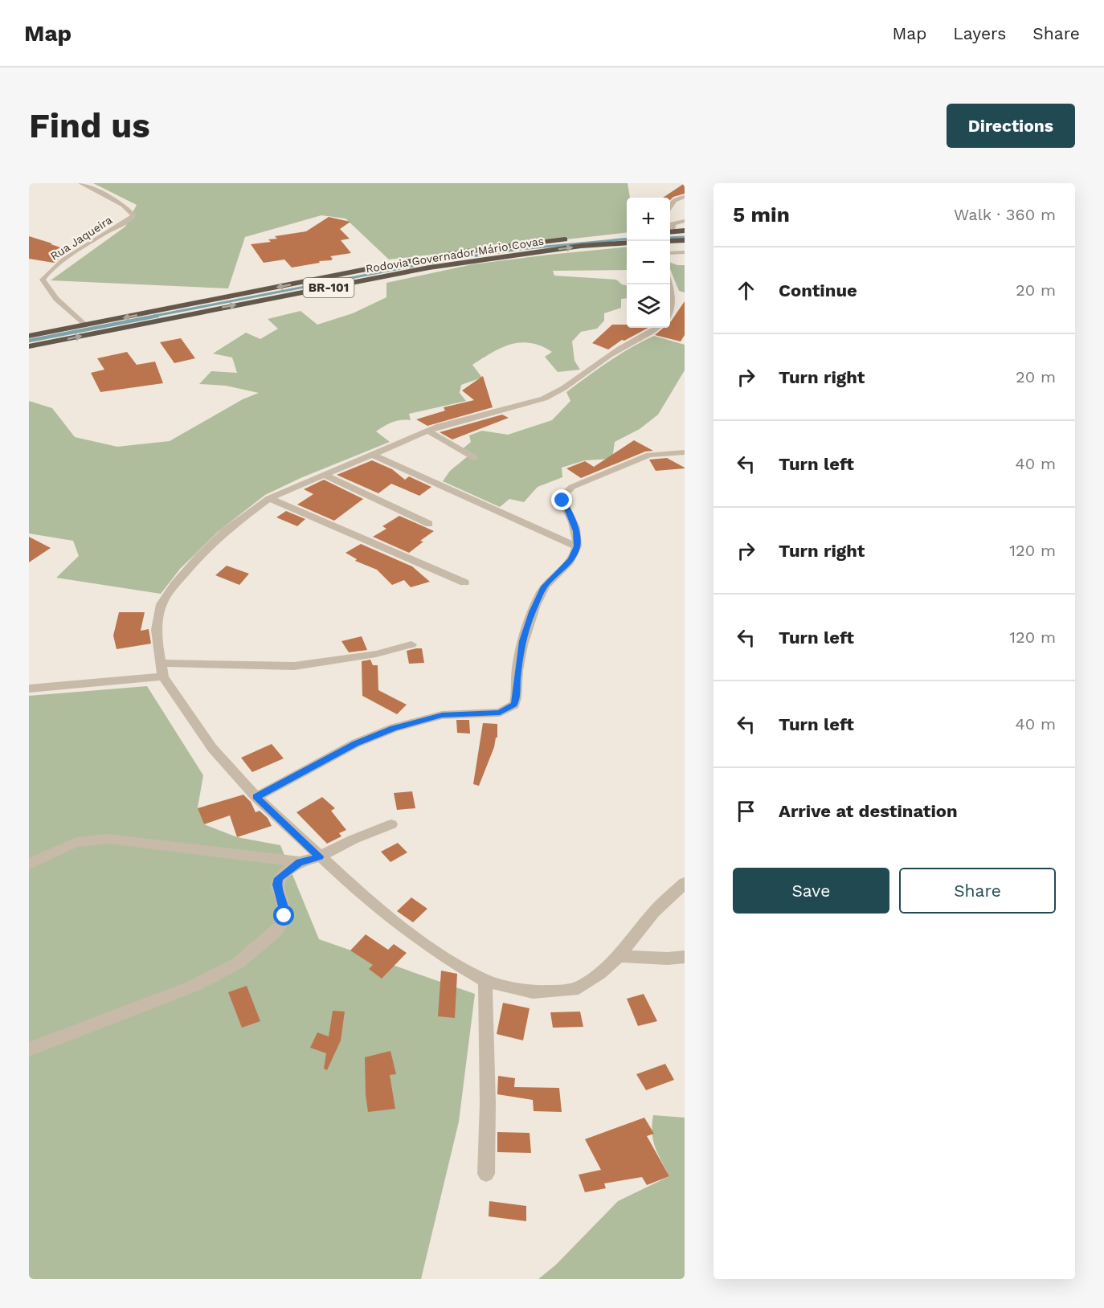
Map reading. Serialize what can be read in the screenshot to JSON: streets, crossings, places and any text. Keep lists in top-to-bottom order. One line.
{"streets":{"highway":["Rodovia Governador Mário Covas","BR-101"],"street":["Rua Jaqueira"]},"crossings":[["Rua Jaqueira","Rodovia Governador Mário Covas"]],"page":{"header":"Map","nav":["Map","Layers","Share"],"buttons":["Directions",["Save","Share"]],"title":"Find us","heading":["5 min","Walk · 360 m"],"map_buttons":["+","−"],"list":[["Continue","20 m"],["Turn right","20 m"],["Turn left","40 m"],["Turn right","120 m"],["Turn left","120 m"],["Turn left","40 m"],"Arrive at destination"]}}
